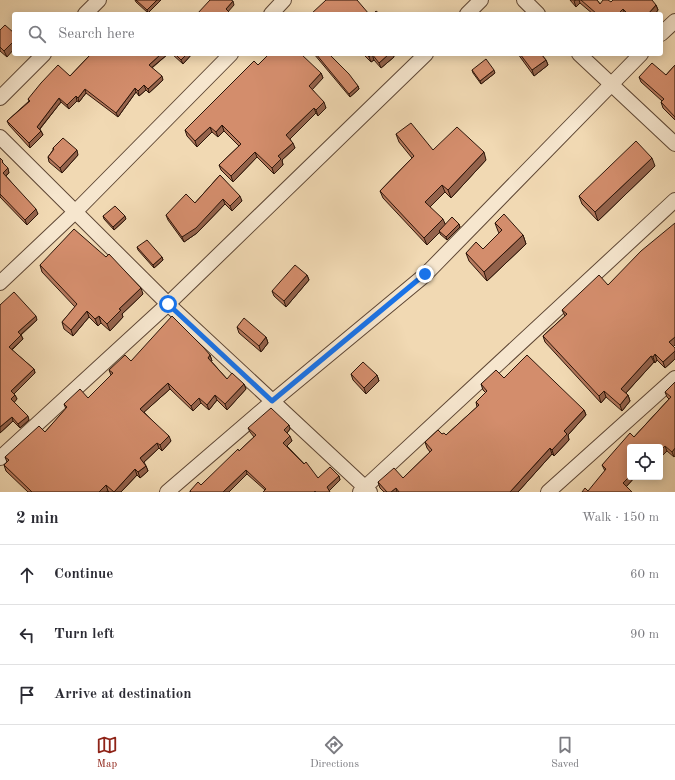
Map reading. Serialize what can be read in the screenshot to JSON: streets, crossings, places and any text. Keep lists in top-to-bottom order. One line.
{"page":{"search":"Search here","heading":["2 min","Walk · 150 m"],"list":[["Continue","60 m"],["Turn left","90 m"],"Arrive at destination"],"nav":["Map","Directions","Saved"]}}
